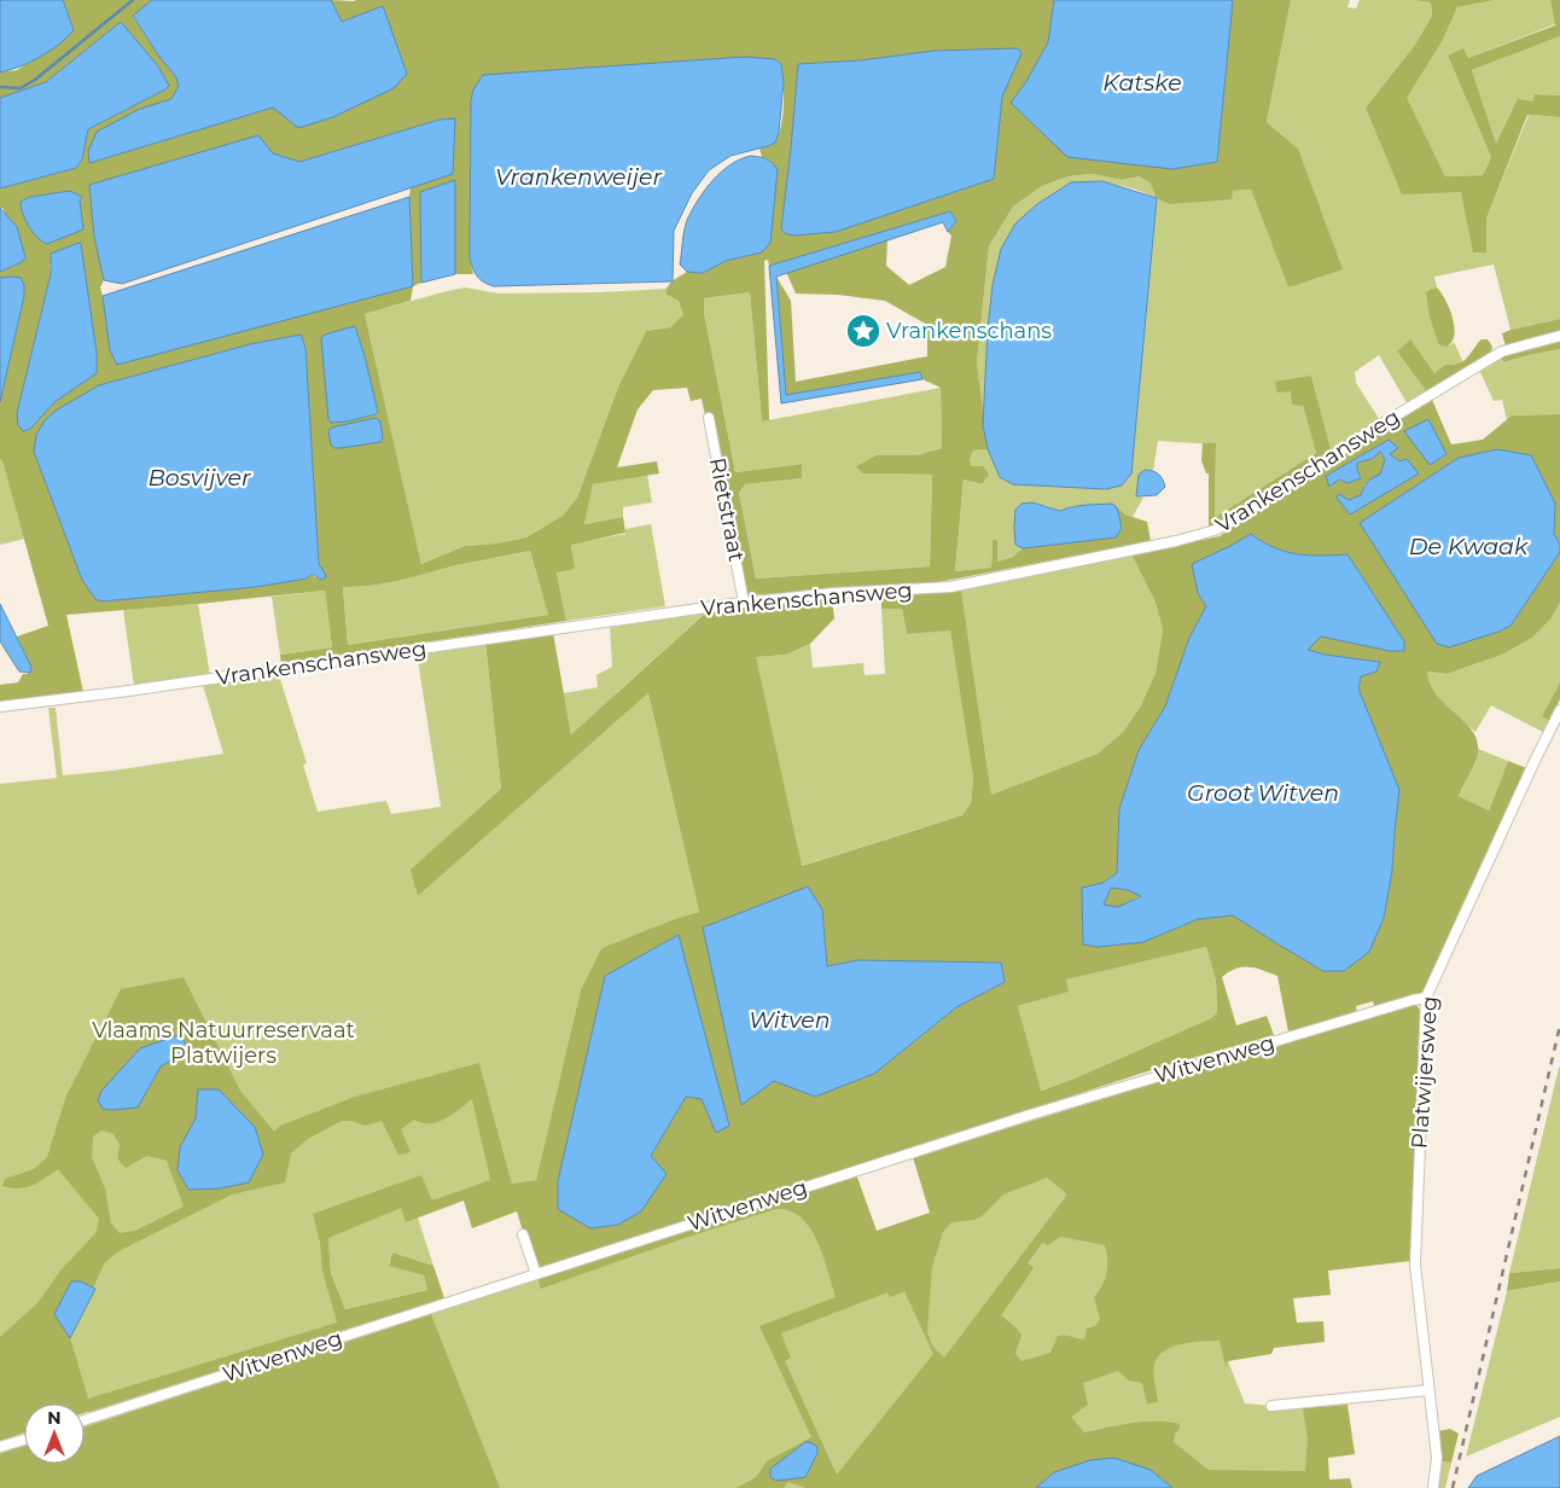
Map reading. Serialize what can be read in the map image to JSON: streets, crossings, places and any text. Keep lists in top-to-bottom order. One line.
{"streets":{"street":["Vrankenschansweg","Rietstraat","Witvenweg","Platwijersweg"]},"crossings":[["Vrankenschansweg","Rietstraat"],["Witvenweg","Platwijersweg"]],"water":["Katske","Vrankenweijer","Bosvijver","De Kwaak","Groot Witven","Witven"],"parks":["Vlaams Natuurreservaat Platwijers"],"places":{"place":["Vrankenschans"]},"north":"top"}
